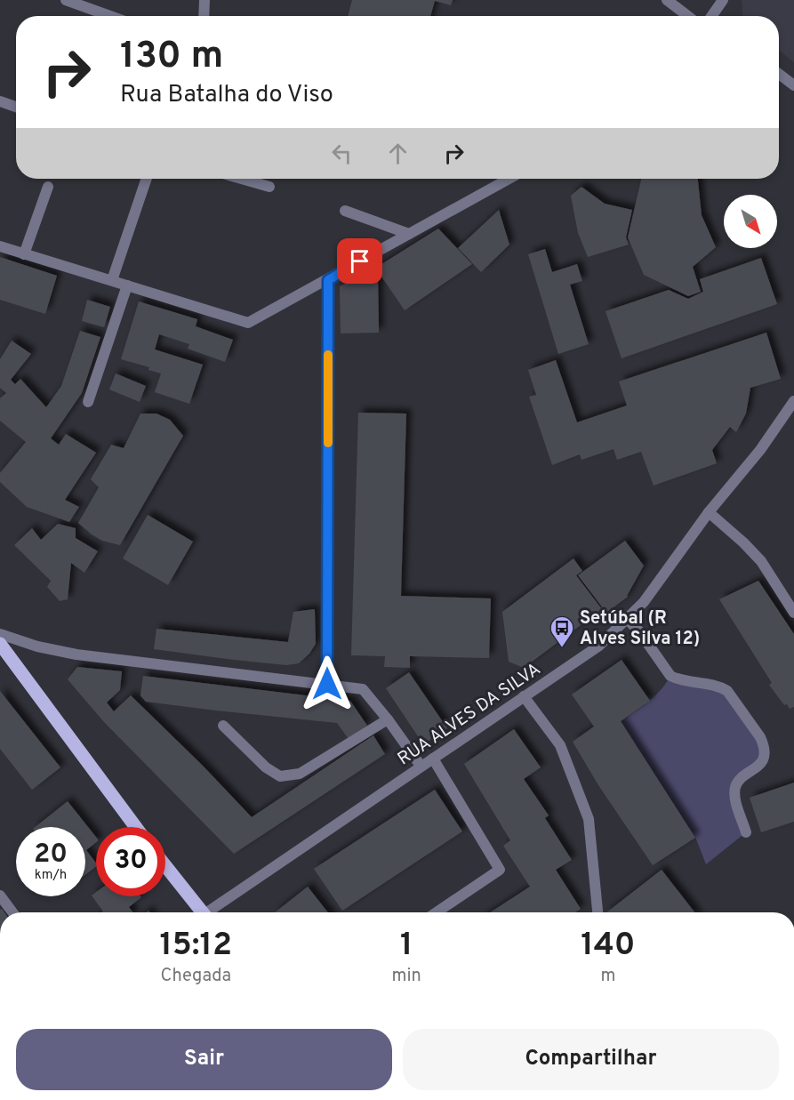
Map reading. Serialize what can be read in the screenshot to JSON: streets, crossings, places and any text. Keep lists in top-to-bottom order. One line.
{"streets":{"street":["RUA ALVES DA SILVA"]},"places":{"bus stop":["Setúbal (R Alves Silva 12)"]},"north":"bottom right","page":{"turn":["130 m","Rua Batalha do Viso"],"speed":"20 km/h","limit":"30","eta":["15:12","Chegada","1","min","140","m"],"buttons":["Sair","Compartilhar"]}}
